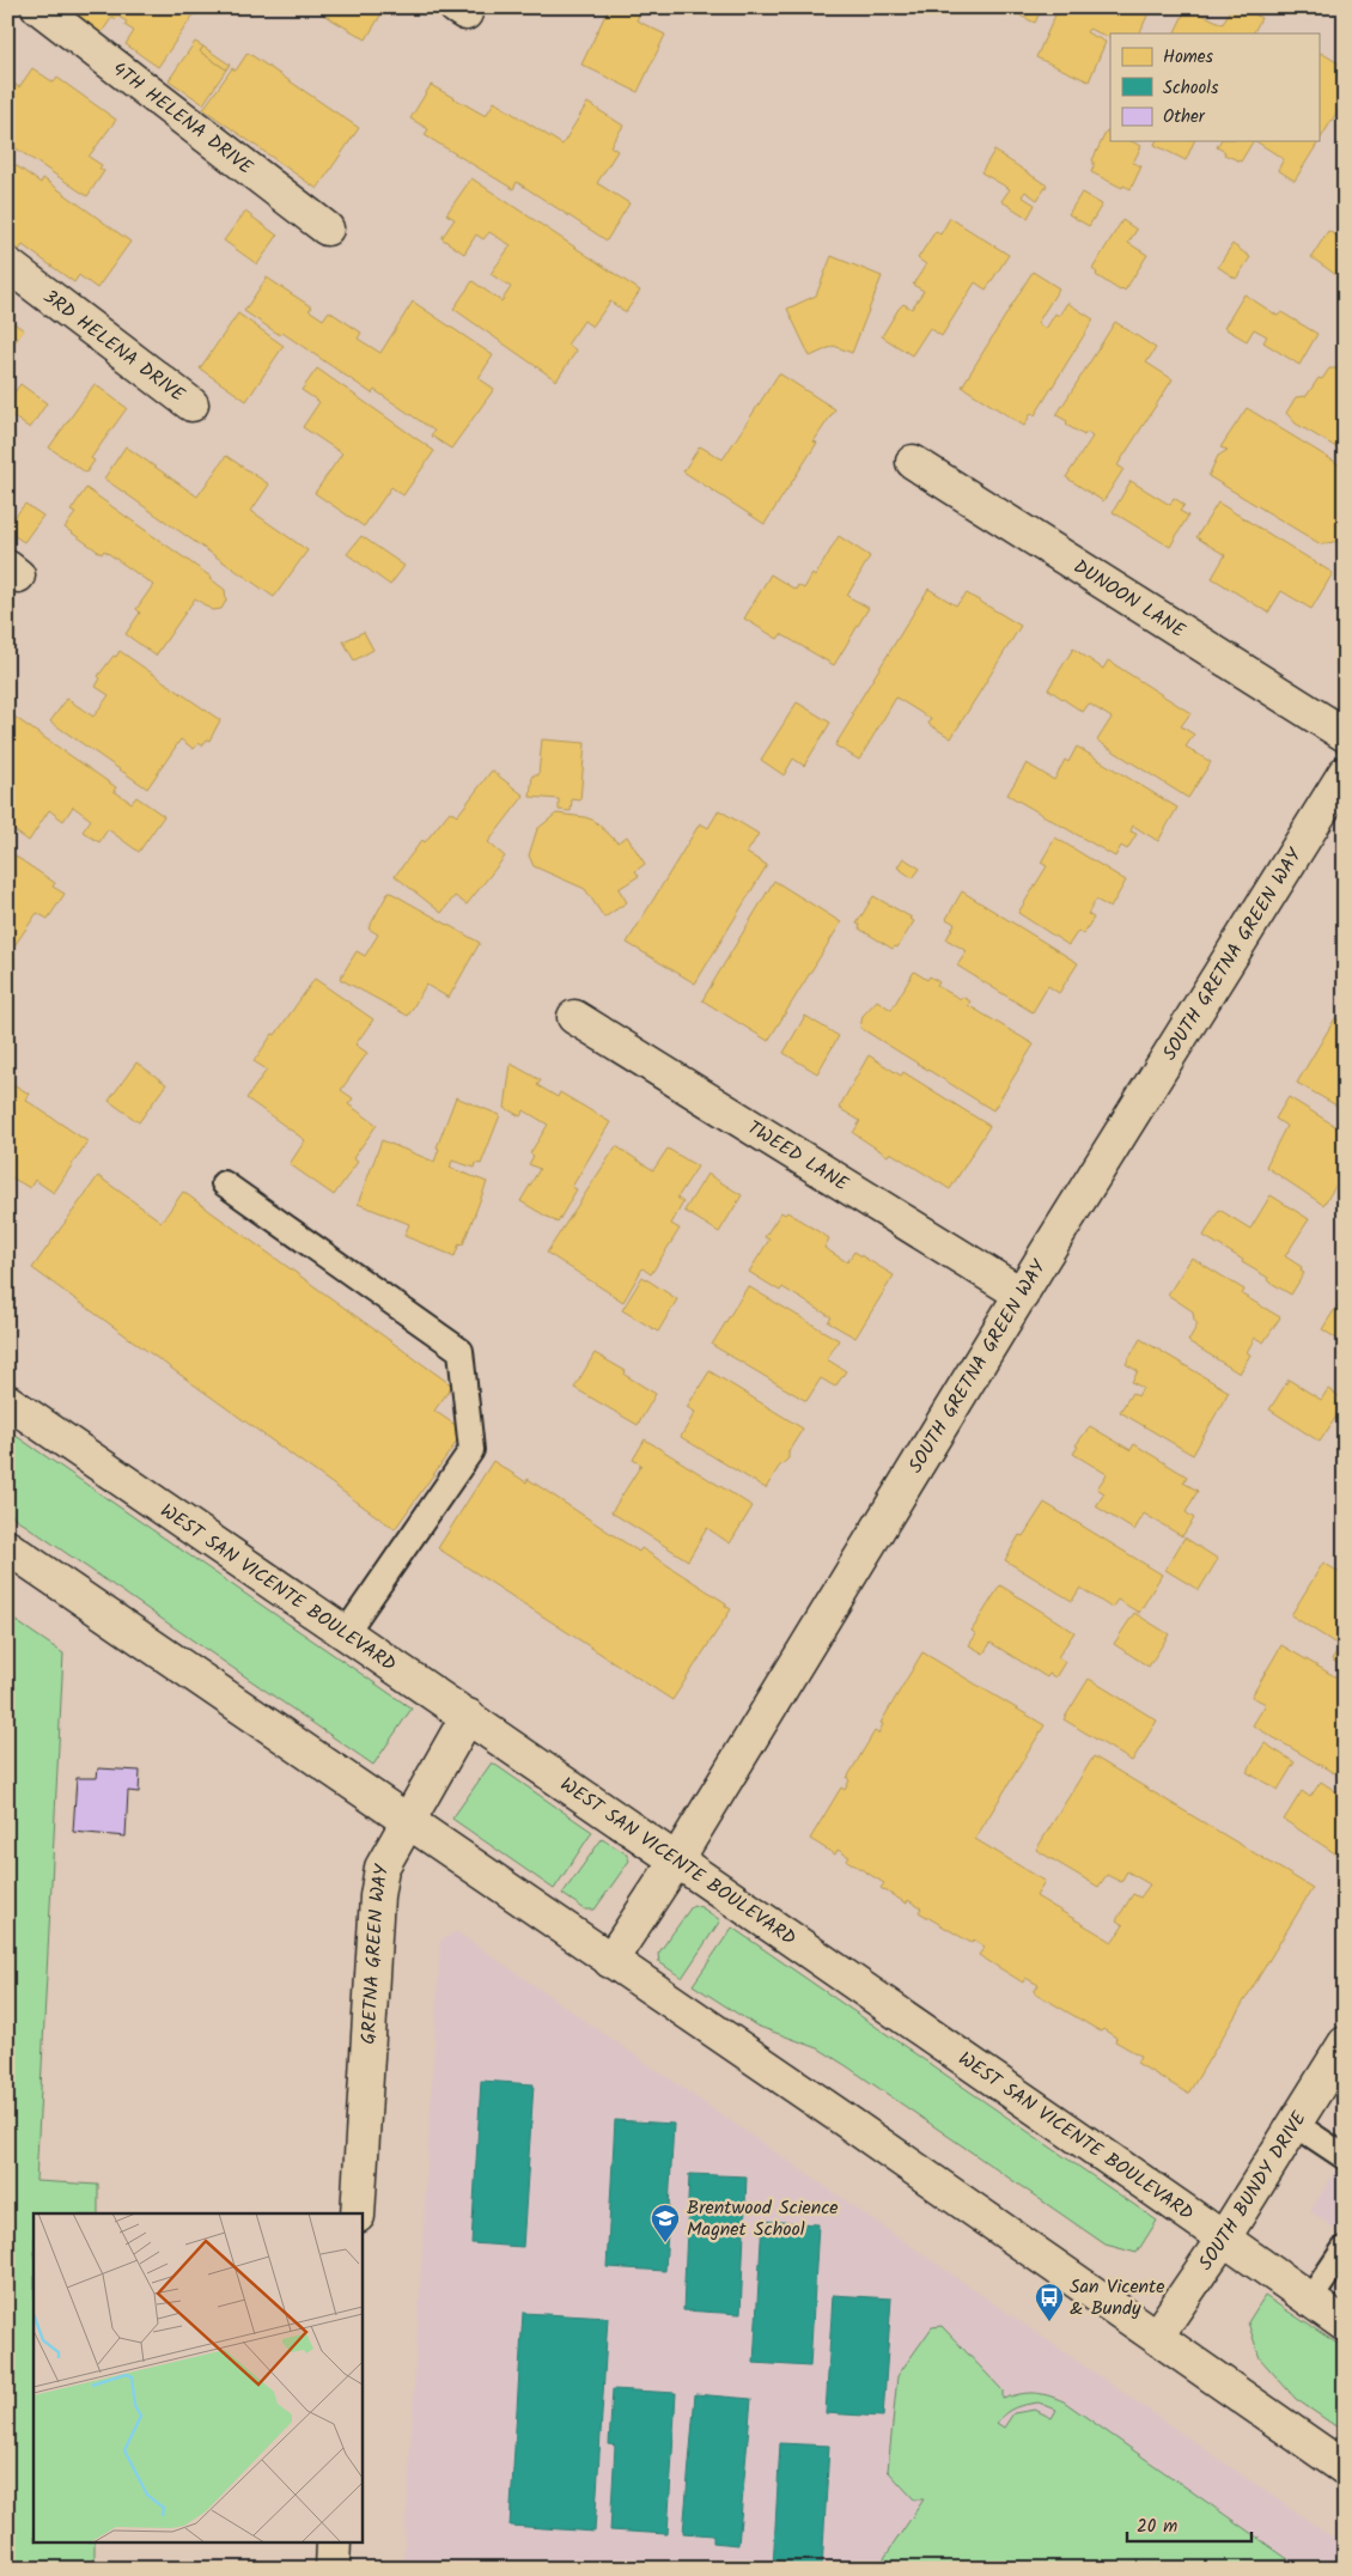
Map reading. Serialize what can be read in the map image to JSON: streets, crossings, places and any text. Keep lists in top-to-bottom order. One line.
{"streets":{"street":["4TH HELENA DRIVE","3RD HELENA DRIVE","DUNOON LANE","SOUTH GRETNA GREEN WAY","TWEED LANE","WEST SAN VICENTE BOULEVARD","GRETNA GREEN WAY","SOUTH BUNDY DRIVE"]},"crossings":[["SOUTH GRETNA GREEN WAY","TWEED LANE"],["SOUTH GRETNA GREEN WAY","WEST SAN VICENTE BOULEVARD"],["WEST SAN VICENTE BOULEVARD","GRETNA GREEN WAY"],["WEST SAN VICENTE BOULEVARD","SOUTH BUNDY DRIVE"]],"places":{"school or university":["Brentwood Science Magnet School"],"bus stop":["San Vicente & Bundy"]},"legend":["Homes","Schools","Other"],"scale_bar":"20 m"}
